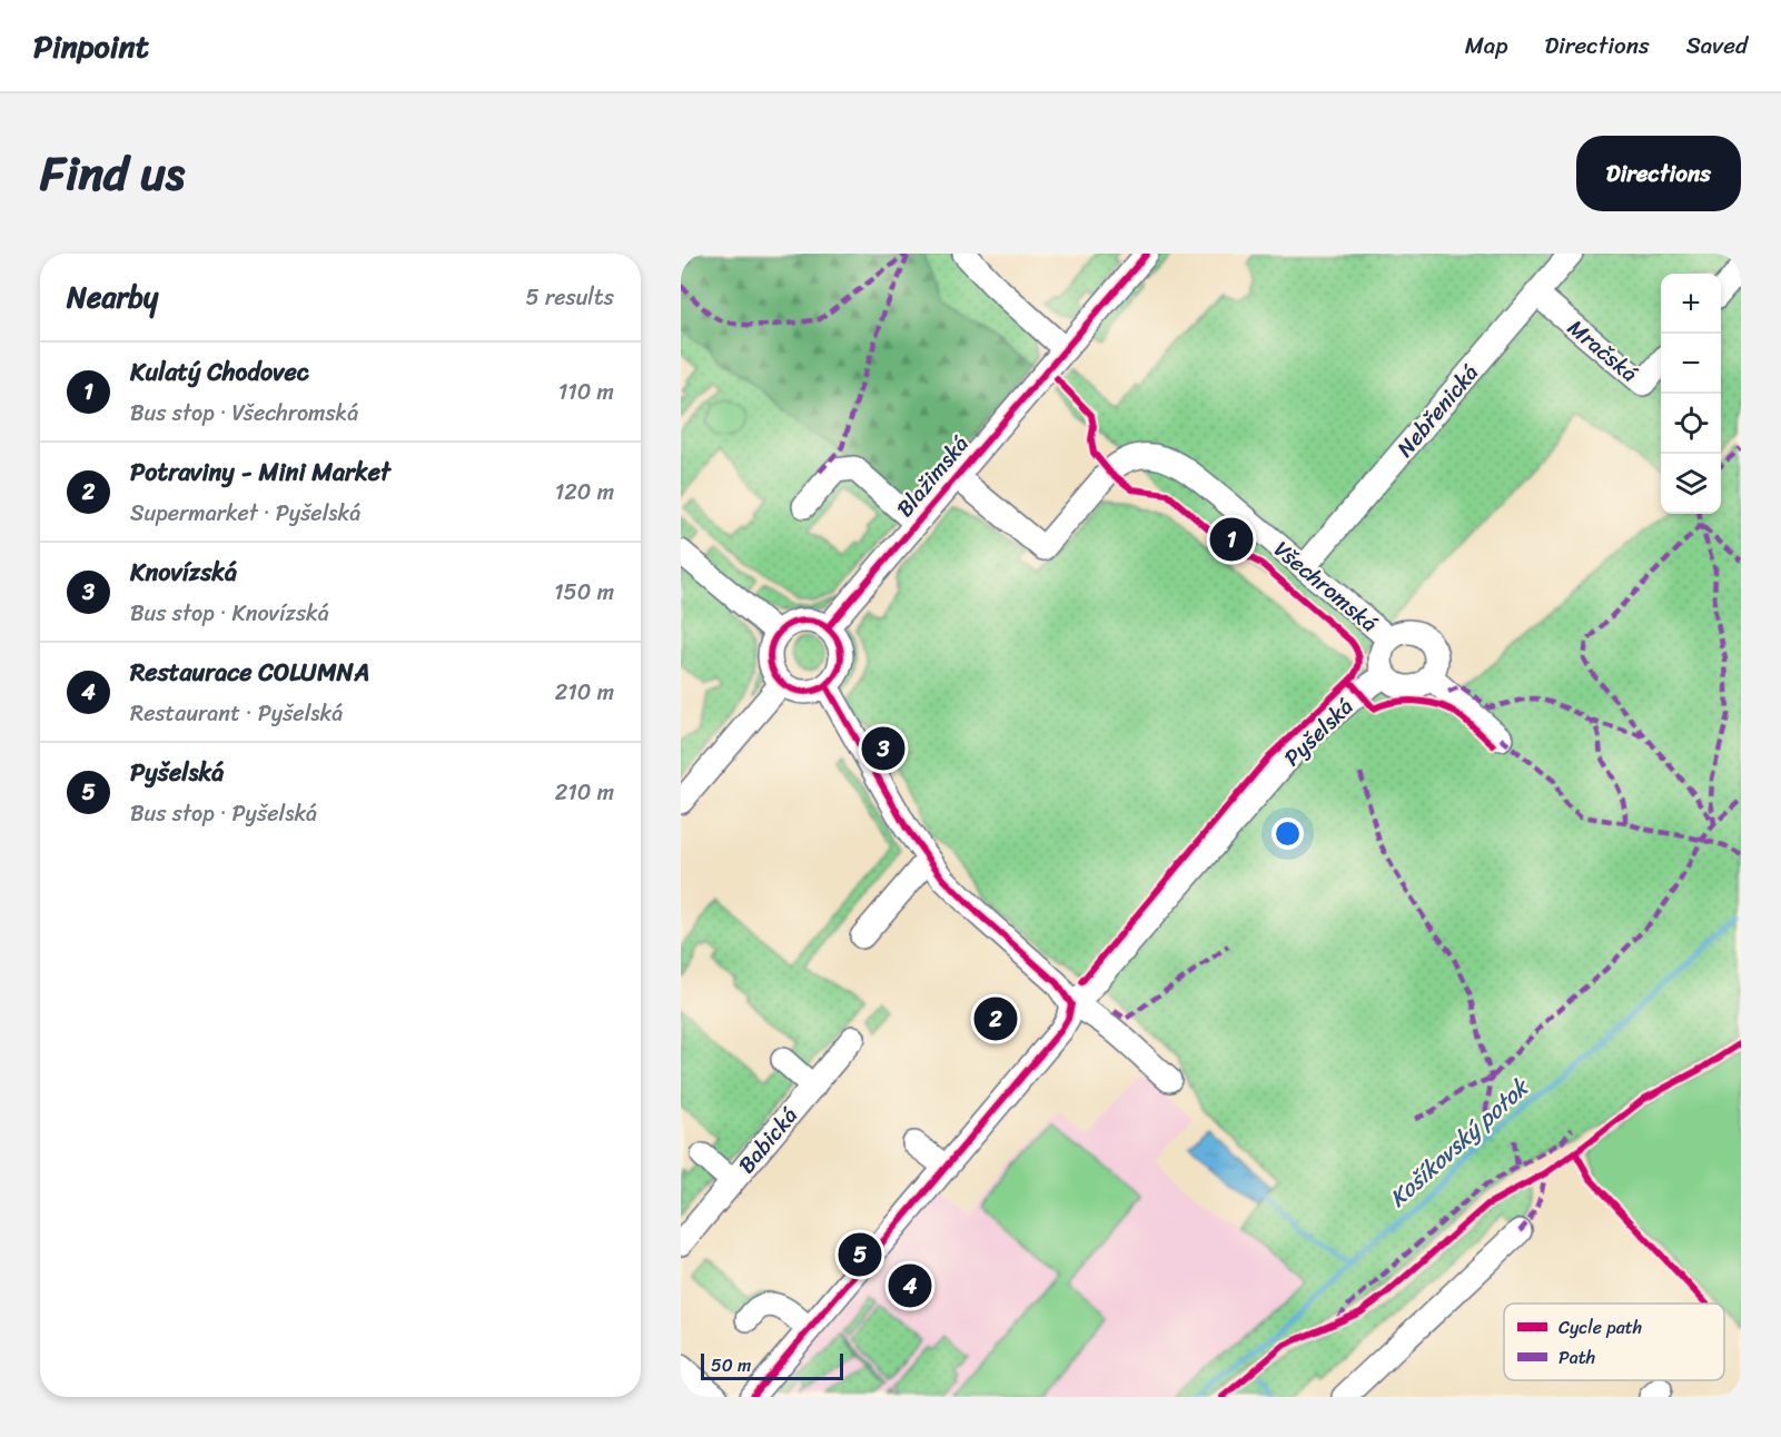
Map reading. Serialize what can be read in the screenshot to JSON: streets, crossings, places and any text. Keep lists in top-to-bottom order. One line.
{"streets":{"street":["Mračská","Nebřenická","Blažimská","Všechromská","Pyšelská","Babická"]},"crossings":[["Mračská","Nebřenická"],["Nebřenická","Všechromská"],["Blažimská","Všechromská"],["Všechromská","Pyšelská"]],"water":["Košíkovský potok"],"legend":["Cycle path","Path"],"scale_bar":"50 m","page":{"header":"Pinpoint","nav":["Map","Directions","Saved"],"title":"Find us","buttons":"Directions","heading":["Nearby","5 results"],"map_buttons":["+","−"],"list":[{"mark":"1","name":"Kulatý Chodovec","note":"Bus stop · Všechromská","value":"110 m"},{"mark":"2","name":"Potraviny - Mini Market","note":"Supermarket · Pyšelská","value":"120 m"},{"mark":"3","name":"Knovízská","note":"Bus stop · Knovízská","value":"150 m"},{"mark":"4","name":"Restaurace COLUMNA","note":"Restaurant · Pyšelská","value":"210 m"},{"mark":"5","name":"Pyšelská","note":"Bus stop · Pyšelská","value":"210 m"}],"pins":["1","3","2","5","4"],"scale":"50 m"}}
